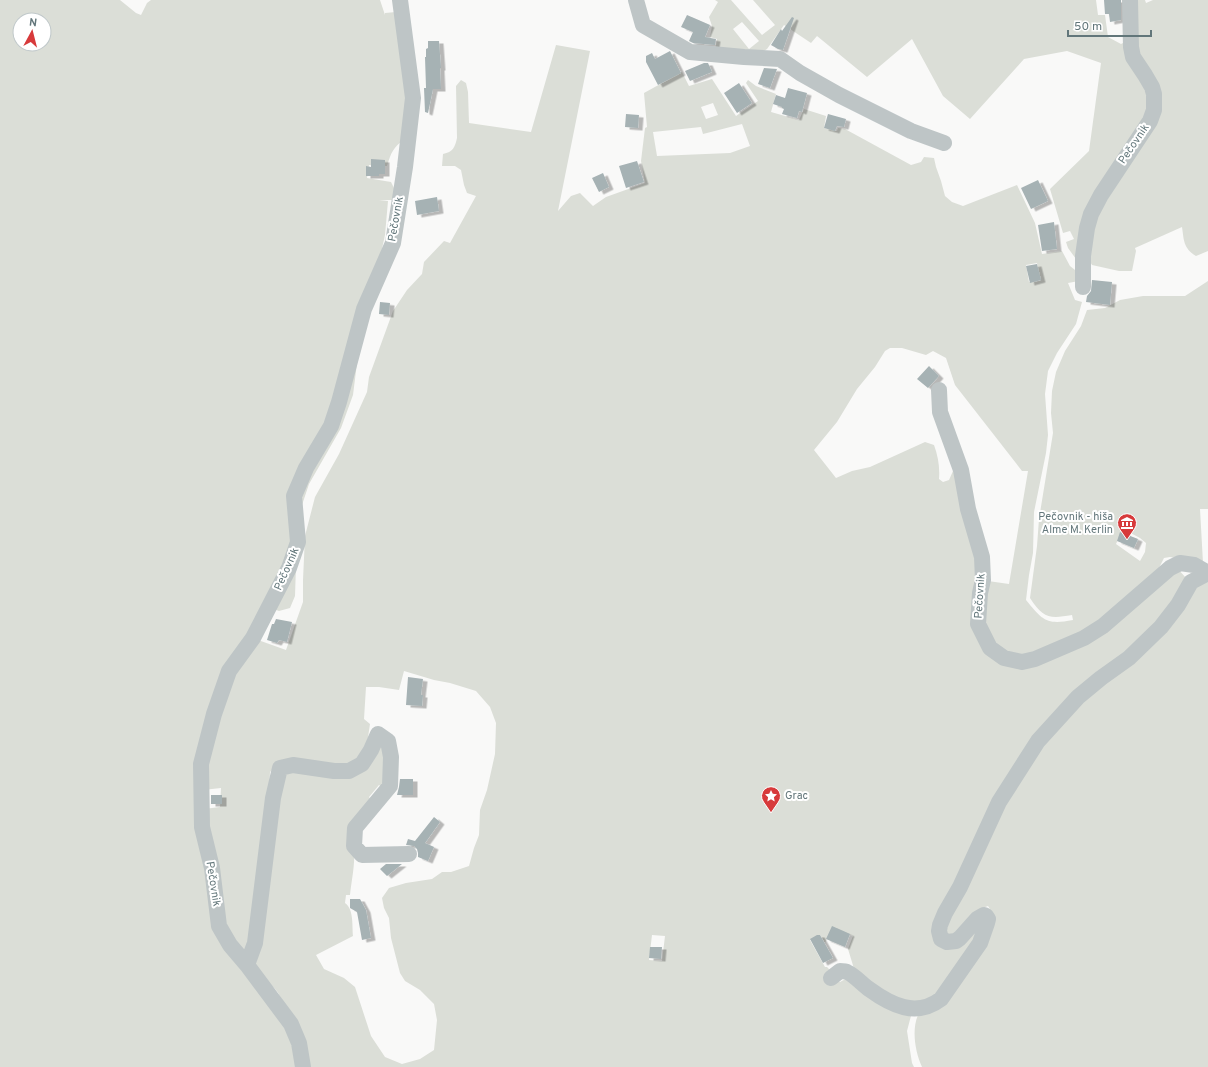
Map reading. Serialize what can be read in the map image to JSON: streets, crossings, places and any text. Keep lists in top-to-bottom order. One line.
{"streets":{"street":["Pečovnik"]},"places":{"museum":["Pečovnik - hiša Alme M. Kerlin"],"place":["Grac"]},"scale_bar":"50 m","north":"top"}
